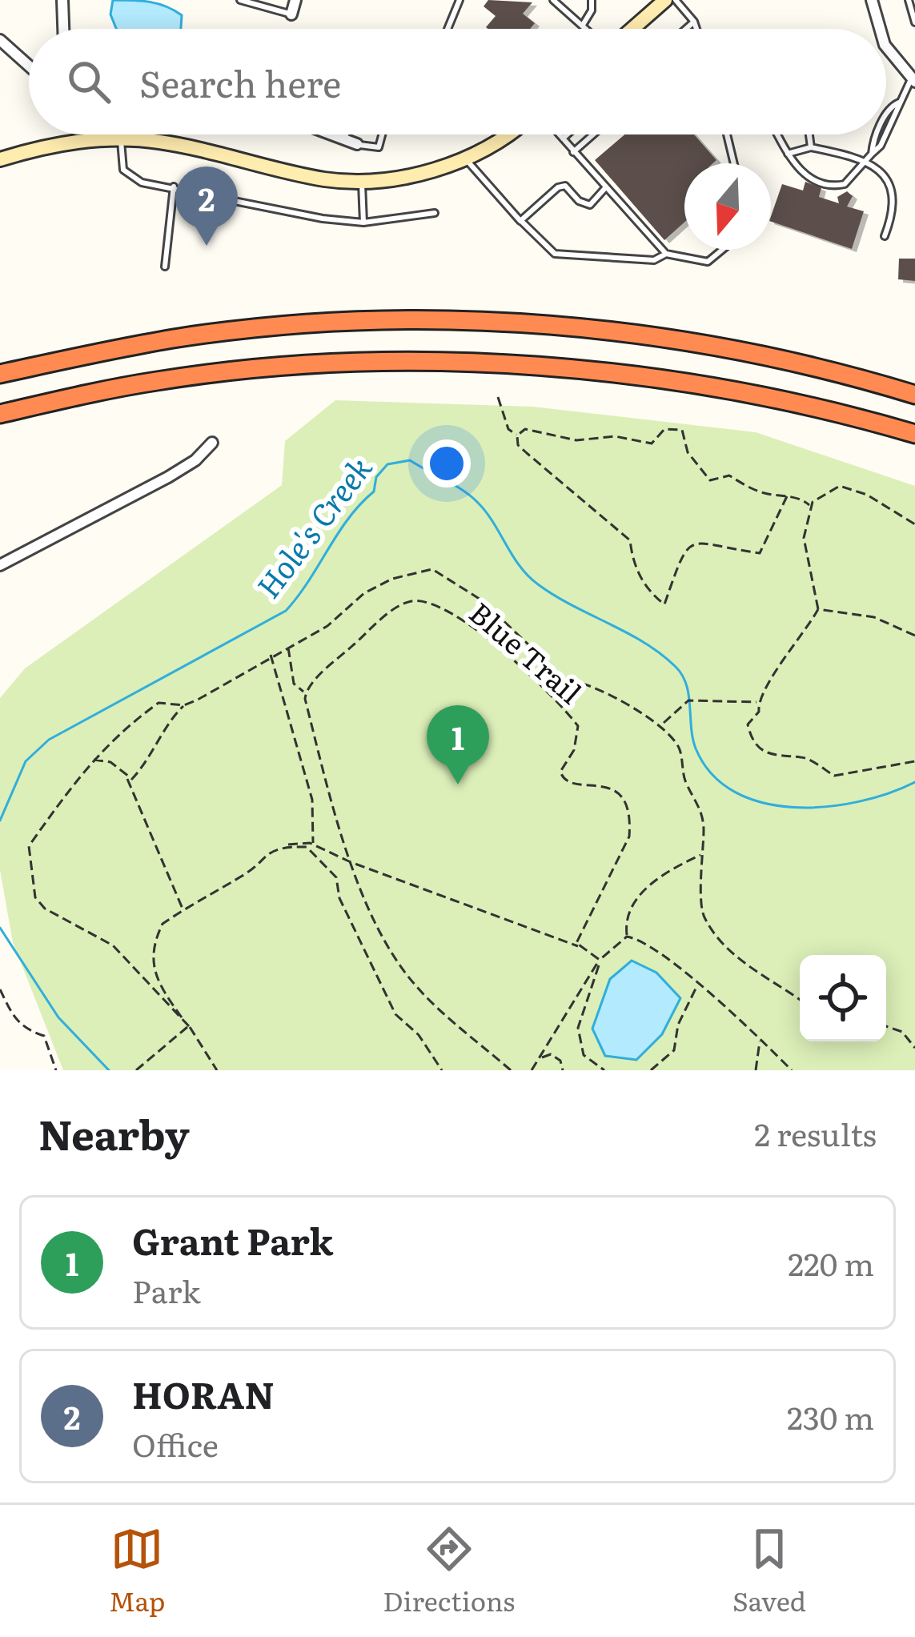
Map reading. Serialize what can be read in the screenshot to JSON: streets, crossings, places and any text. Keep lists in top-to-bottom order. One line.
{"streets":{"path":["Blue Trail"]},"water":["Hole's Creek"],"north":"bottom","page":{"search":"Search here","pins":["2","1"],"heading":["Nearby","2 results"],"list":[{"mark":"1","name":"Grant Park","note":"Park","value":"220 m"},{"mark":"2","name":"HORAN","note":"Office","value":"230 m"}],"nav":["Map","Directions","Saved"]}}
